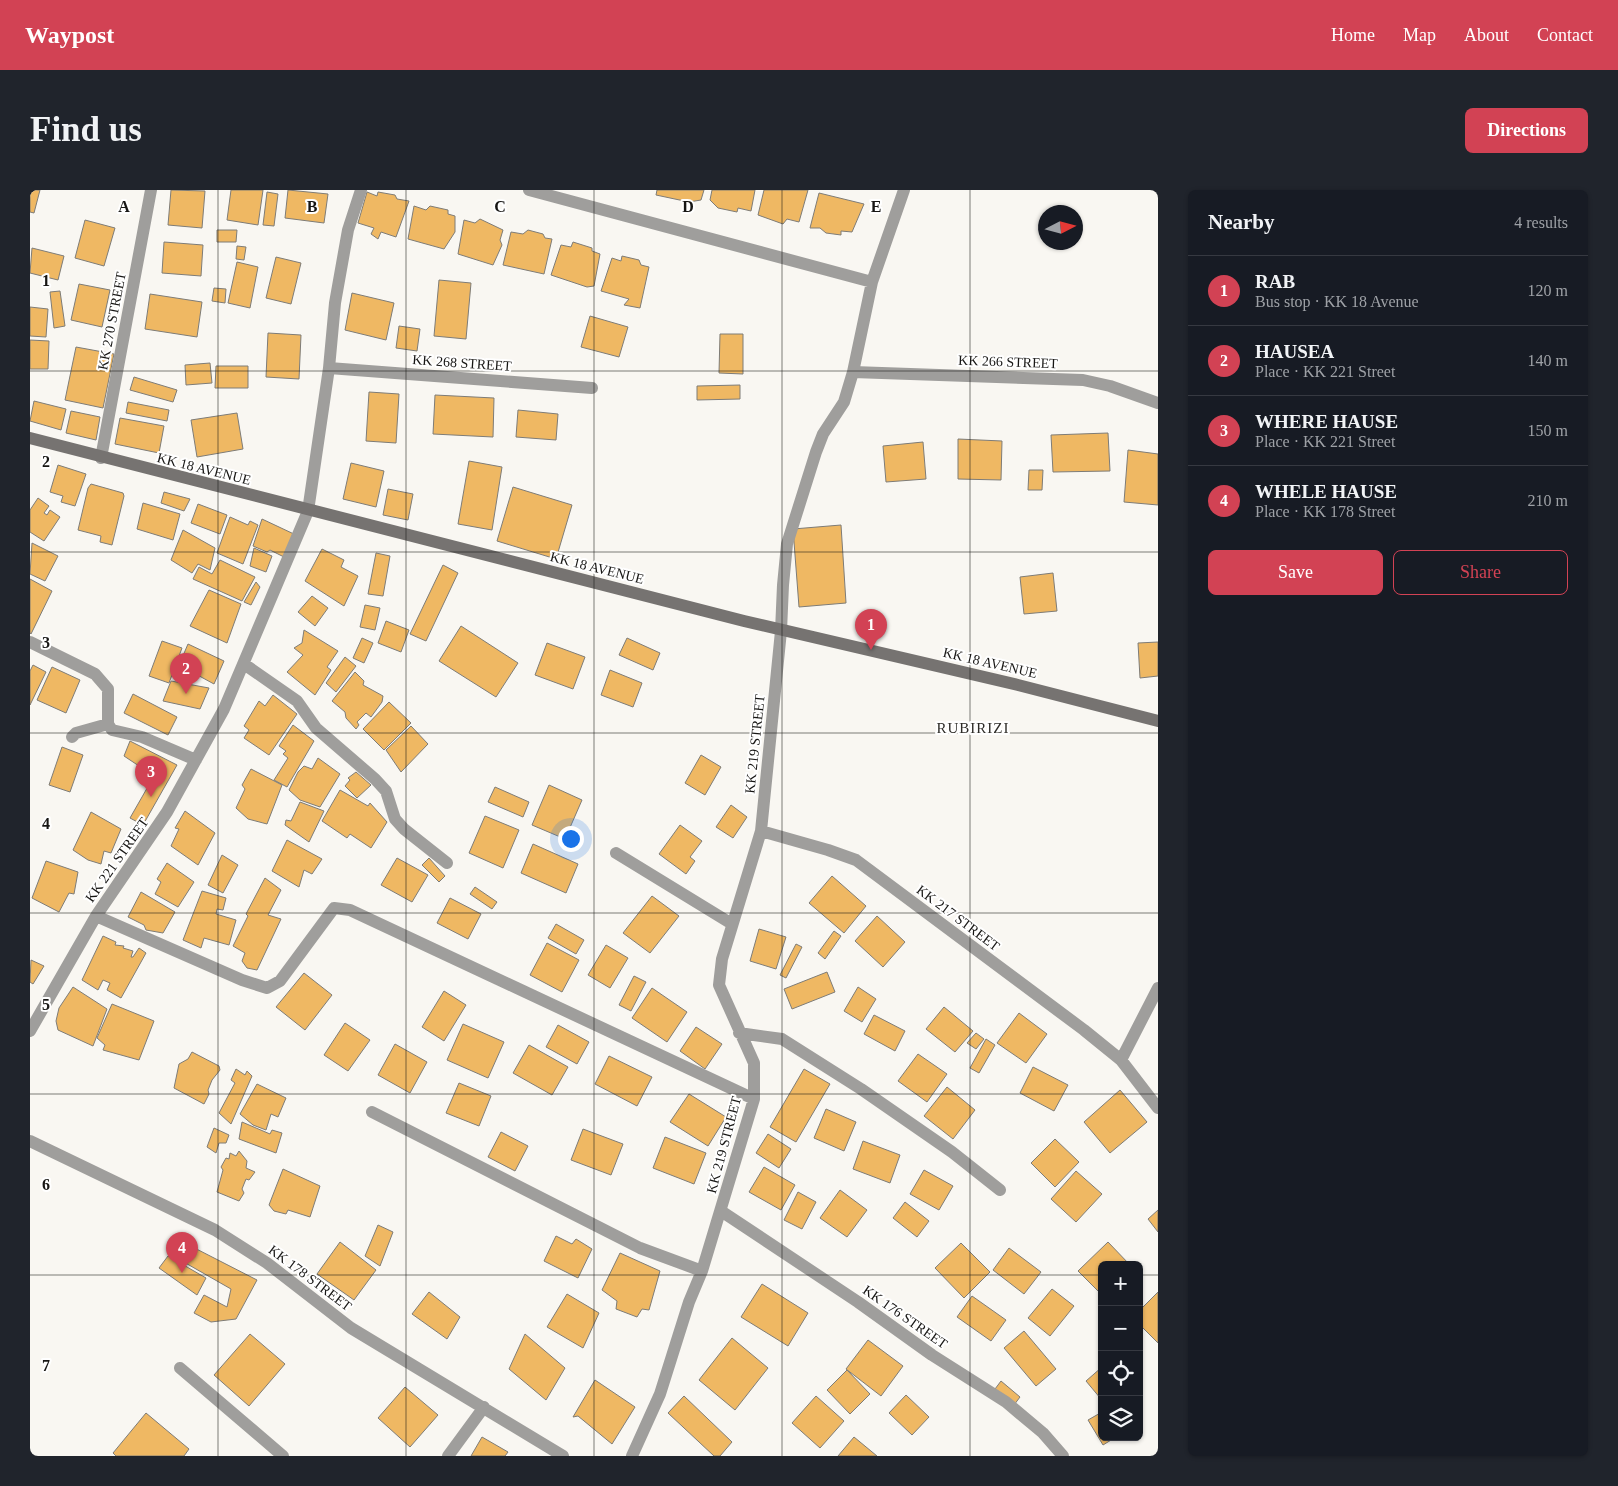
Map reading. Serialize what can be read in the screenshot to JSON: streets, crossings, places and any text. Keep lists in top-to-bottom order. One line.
{"streets":{"main road":["KK 18 AVENUE"],"street":["KK 270 STREET","KK 266 STREET","KK 268 STREET","KK 219 STREET","KK 221 STREET","KK 217 STREET","KK 178 STREET","KK 176 STREET"]},"crossings":[["KK 270 STREET","KK 18 AVENUE"],["KK 18 AVENUE","KK 219 STREET"],["KK 18 AVENUE","KK 221 STREET"],["KK 219 STREET","KK 217 STREET"],["KK 219 STREET","KK 176 STREET"]],"districts":["RUBIRIZI"],"north":"right","page":{"header":"Waypost","nav":["Home","Map","About","Contact"],"buttons":["Directions",["Save","Share"]],"title":"Find us","heading":["Nearby","4 results"],"list":[{"mark":"1","name":"RAB","note":"Bus stop · KK 18 Avenue","value":"120 m"},{"mark":"2","name":"HAUSEA","note":"Place · KK 221 Street","value":"140 m"},{"mark":"3","name":"WHERE HAUSE","note":"Place · KK 221 Street","value":"150 m"},{"mark":"4","name":"WHELE HAUSE","note":"Place · KK 178 Street","value":"210 m"}],"pins":["1","2","3","4"],"map_buttons":["+","−"]},"grid":{"columns":["A","B","C","D","E"],"rows":["1","2","3","4","5","6","7"]}}
